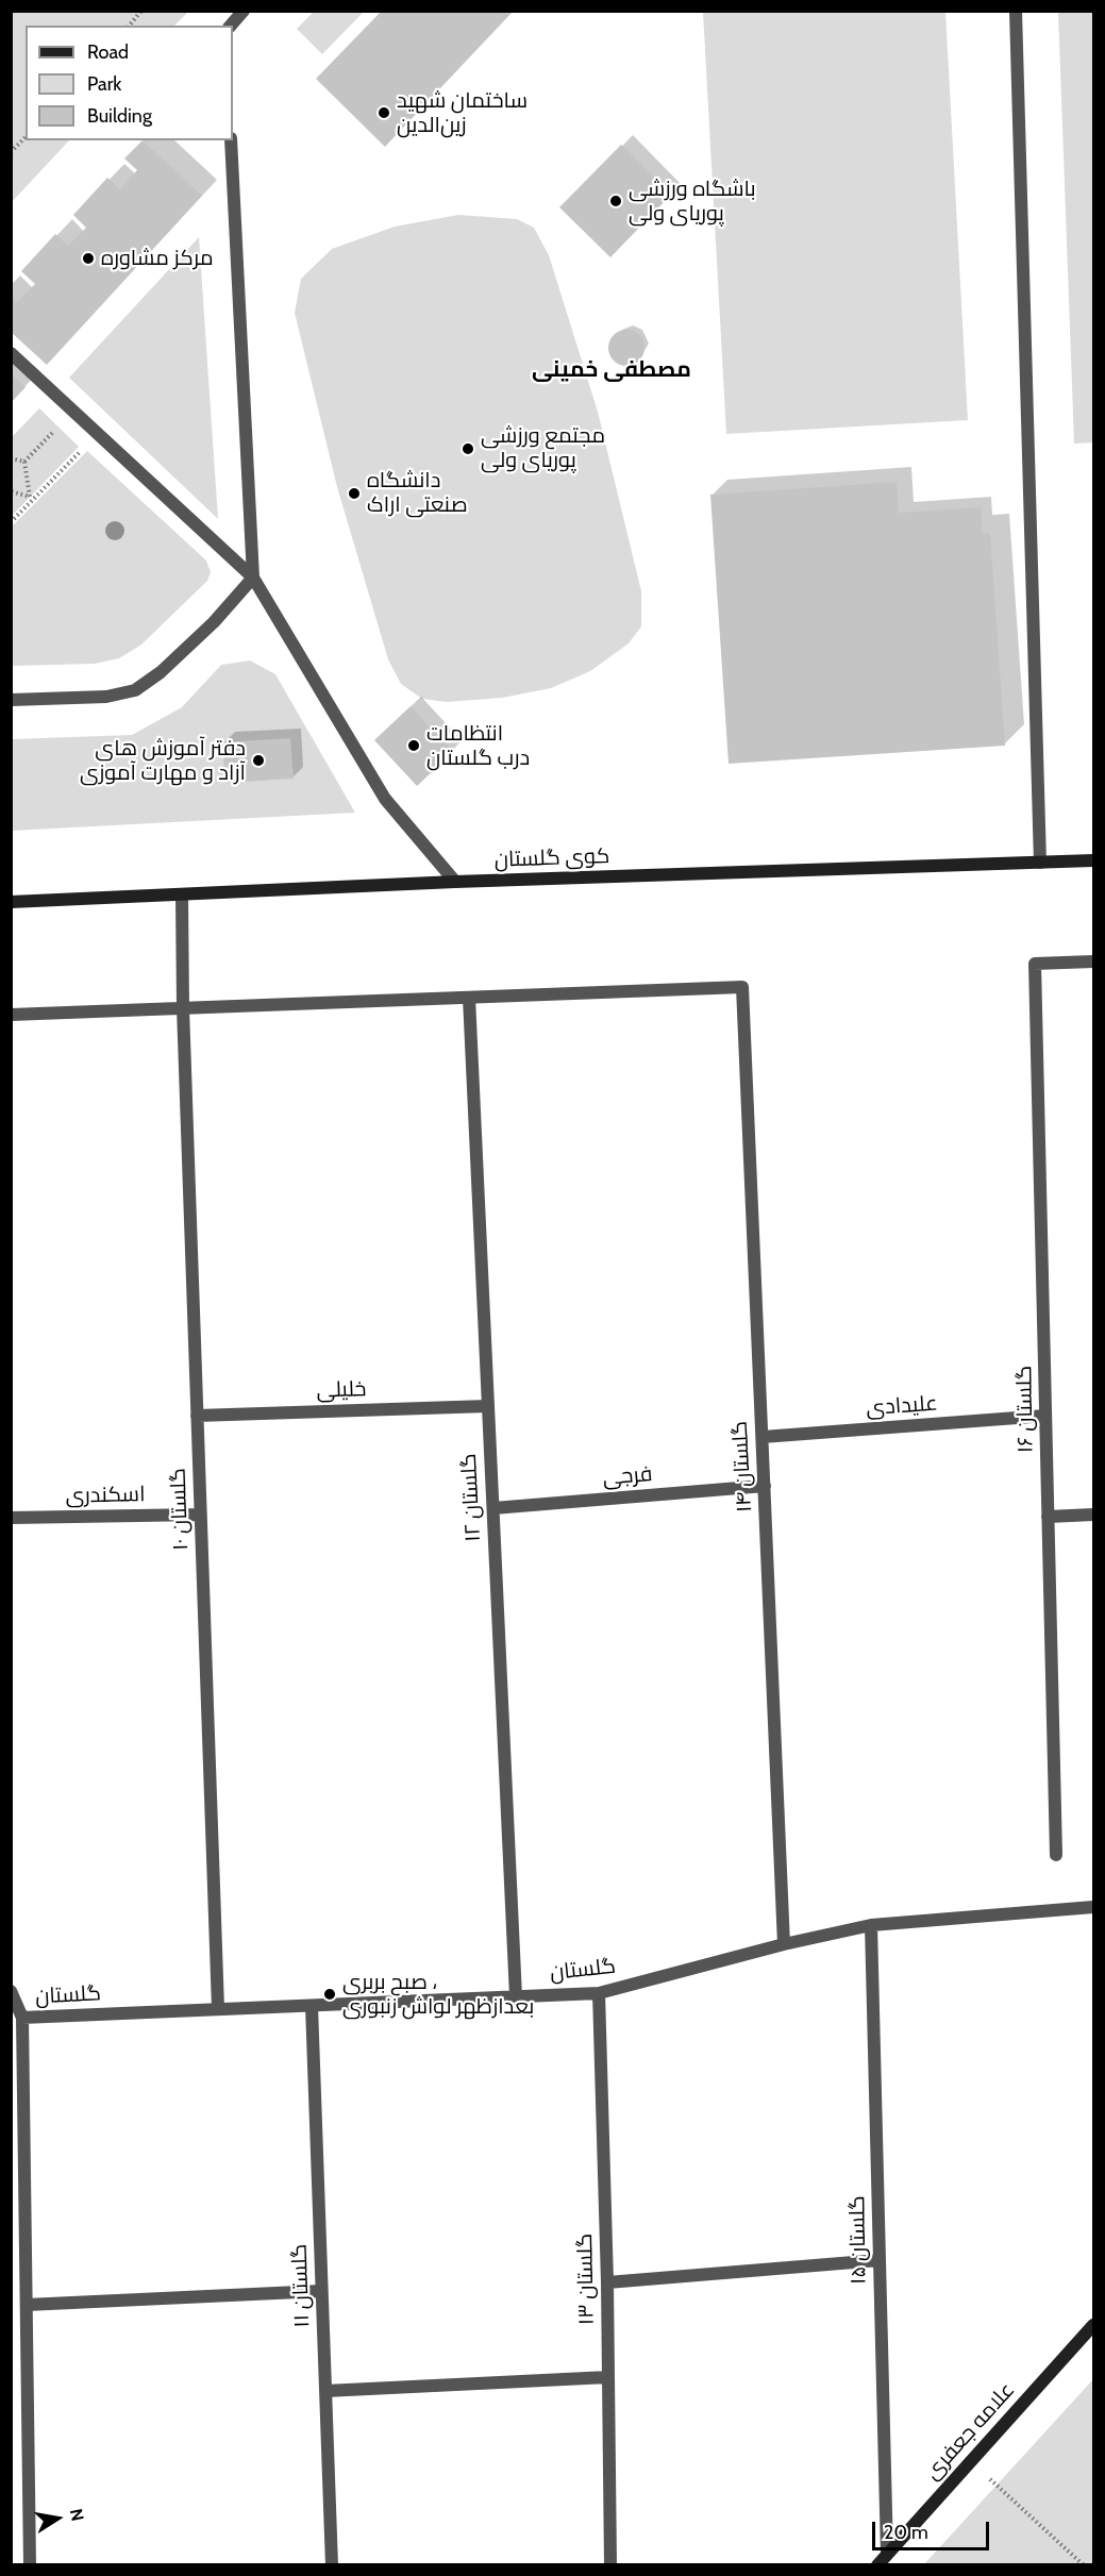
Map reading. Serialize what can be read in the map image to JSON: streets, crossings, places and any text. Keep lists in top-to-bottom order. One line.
{"streets":{"street":["کوی گلستان","خلیلی","علیدادی","گلستان ۱۶","گلستان ۱۴","فرجی","اسکندری","گلستان ۱۲","گلستان ۱۰","گلستان","گلستان ۱۵","گلستان ۱۳","گلستان ۱۱","علامه جعفری"]},"crossings":[["کوی گلستان","گلستان ۱۰"],["خلیلی","گلستان ۱۲"],["خلیلی","گلستان ۱۰"],["علیدادی","گلستان ۱۶"],["علیدادی","گلستان ۱۴"],["گلستان ۱۴","فرجی"],["گلستان ۱۴","گلستان ۱۲"],["گلستان ۱۴","گلستان"],["فرجی","گلستان ۱۲"],["اسکندری","گلستان ۱۰"],["گلستان ۱۲","گلستان"],["گلستان ۱۰","گلستان"],["گلستان","گلستان ۱۵"],["گلستان","گلستان ۱۳"],["گلستان","گلستان ۱۱"],["گلستان ۱۵","علامه جعفری"]],"districts":["مصطفی خمینی"],"places":["ساختمان شهید زین‌الدین","باشگاه ورزشی پوریای ولی","مرکز مشاوره","مجتمع ورزشی پوریای ولی","دانشگاه صنعتی اراک","انتظامات درب گلستان","دفتر آموزش های آزاد و مهارت آموزی","صبح بربری ، بعدازظهر لواش زنبوری"],"legend":["Road","Park","Building"],"scale_bar":"20 m","north":"right"}
